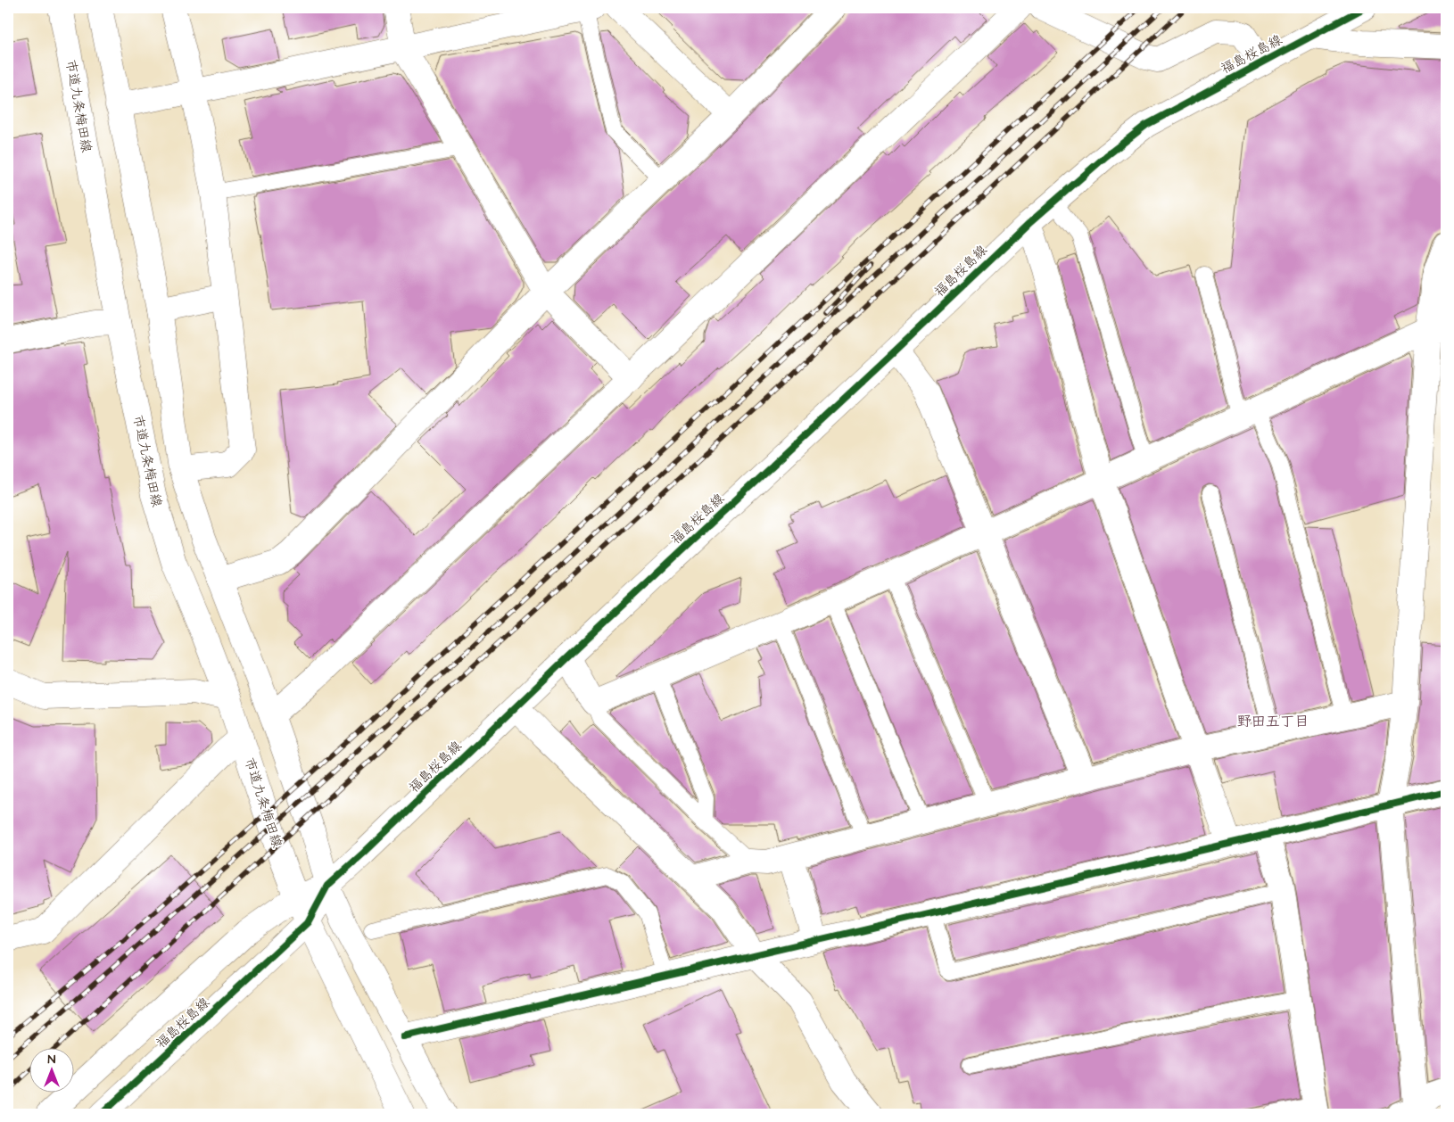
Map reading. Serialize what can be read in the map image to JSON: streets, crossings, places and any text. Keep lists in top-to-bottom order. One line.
{"streets":{"street":["福島桜島線","市道九条梅田線"]},"crossings":[["福島桜島線","市道九条梅田線"]],"districts":["野田五丁目"],"north":"top"}
